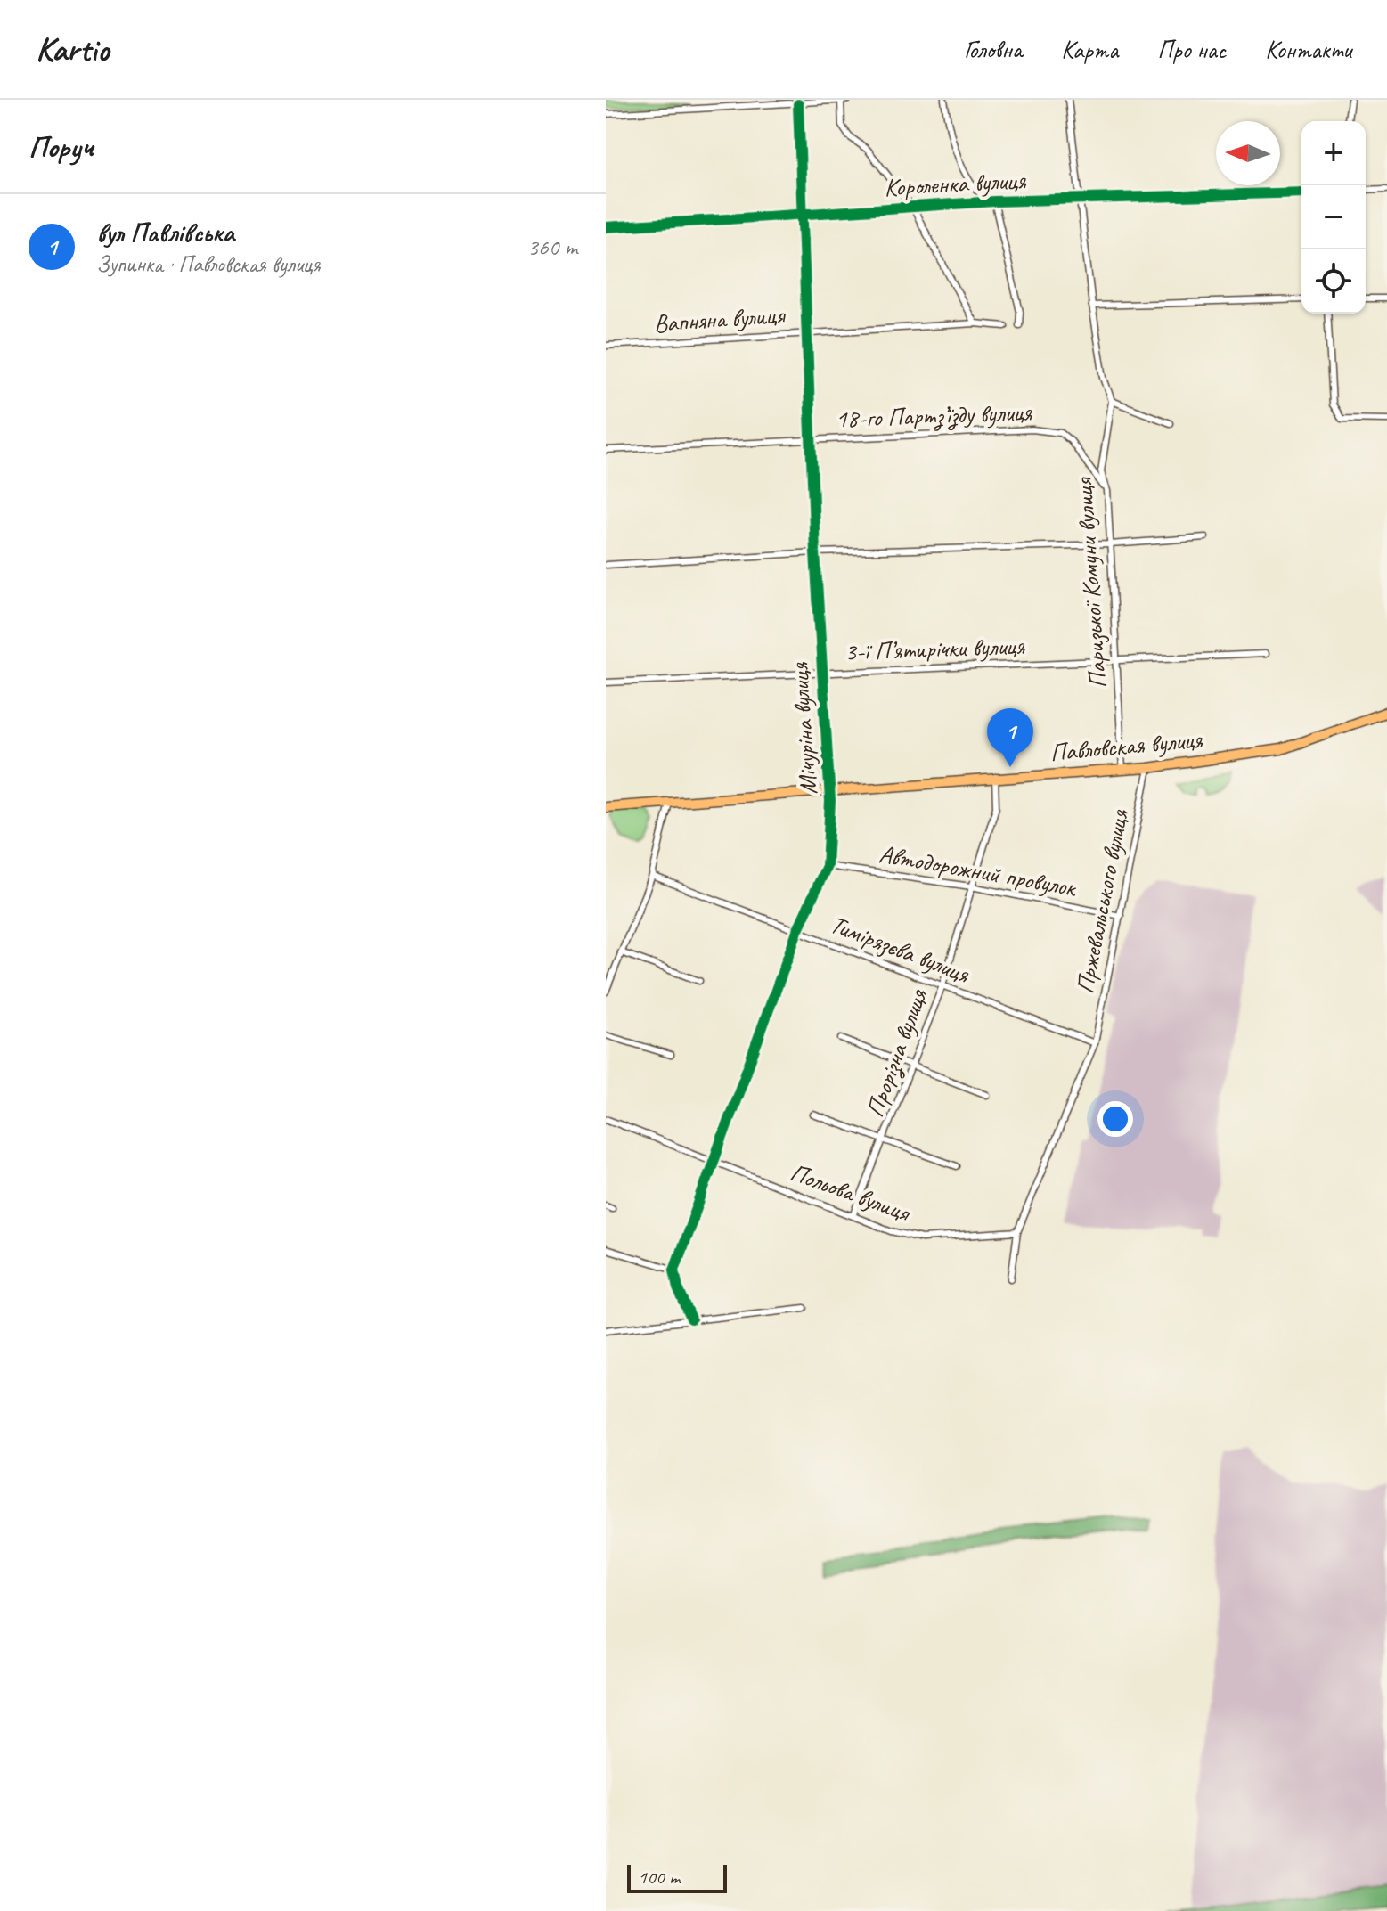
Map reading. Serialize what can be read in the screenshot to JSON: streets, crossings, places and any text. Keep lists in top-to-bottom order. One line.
{"streets":{"main road":["Павловская вулиця"],"street":["Короленка вулиця","Вапняна вулиця","18-го Партз’їзду вулиця","Паризької Комуни вулиця","3-ї П’ятирічки вулиця","Мічуріна вулиця","Автодорожний провулок","Пржевальського вулиця","Тимірязєва вулиця","Прорізна вулиця","Польова вулиця"]},"crossings":[["Короленка вулиця","Паризької Комуни вулиця"],["Короленка вулиця","Мічуріна вулиця"],["Вапняна вулиця","Мічуріна вулиця"],["18-го Партз’їзду вулиця","Паризької Комуни вулиця"],["18-го Партз’їзду вулиця","Мічуріна вулиця"],["Паризької Комуни вулиця","3-ї П’ятирічки вулиця"],["Паризької Комуни вулиця","Павловская вулиця"],["3-ї П’ятирічки вулиця","Мічуріна вулиця"],["Мічуріна вулиця","Павловская вулиця"],["Мічуріна вулиця","Автодорожний провулок"],["Мічуріна вулиця","Тимірязєва вулиця"],["Мічуріна вулиця","Польова вулиця"],["Павловская вулиця","Пржевальського вулиця"],["Павловская вулиця","Прорізна вулиця"],["Автодорожний провулок","Пржевальського вулиця"],["Автодорожний провулок","Прорізна вулиця"],["Пржевальського вулиця","Тимірязєва вулиця"],["Тимірязєва вулиця","Прорізна вулиця"],["Прорізна вулиця","Польова вулиця"]],"scale_bar":"100 m","north":"left","page":{"header":"Kartio","nav":["Головна","Карта","Про нас","Контакти"],"heading":"Поруч","map_buttons":["+","−"],"list":[{"mark":"1","name":"вул Павлівська","note":"Зупинка · Павловская вулиця","value":"360 m"}],"pins":"1","scale":"100 m"}}
